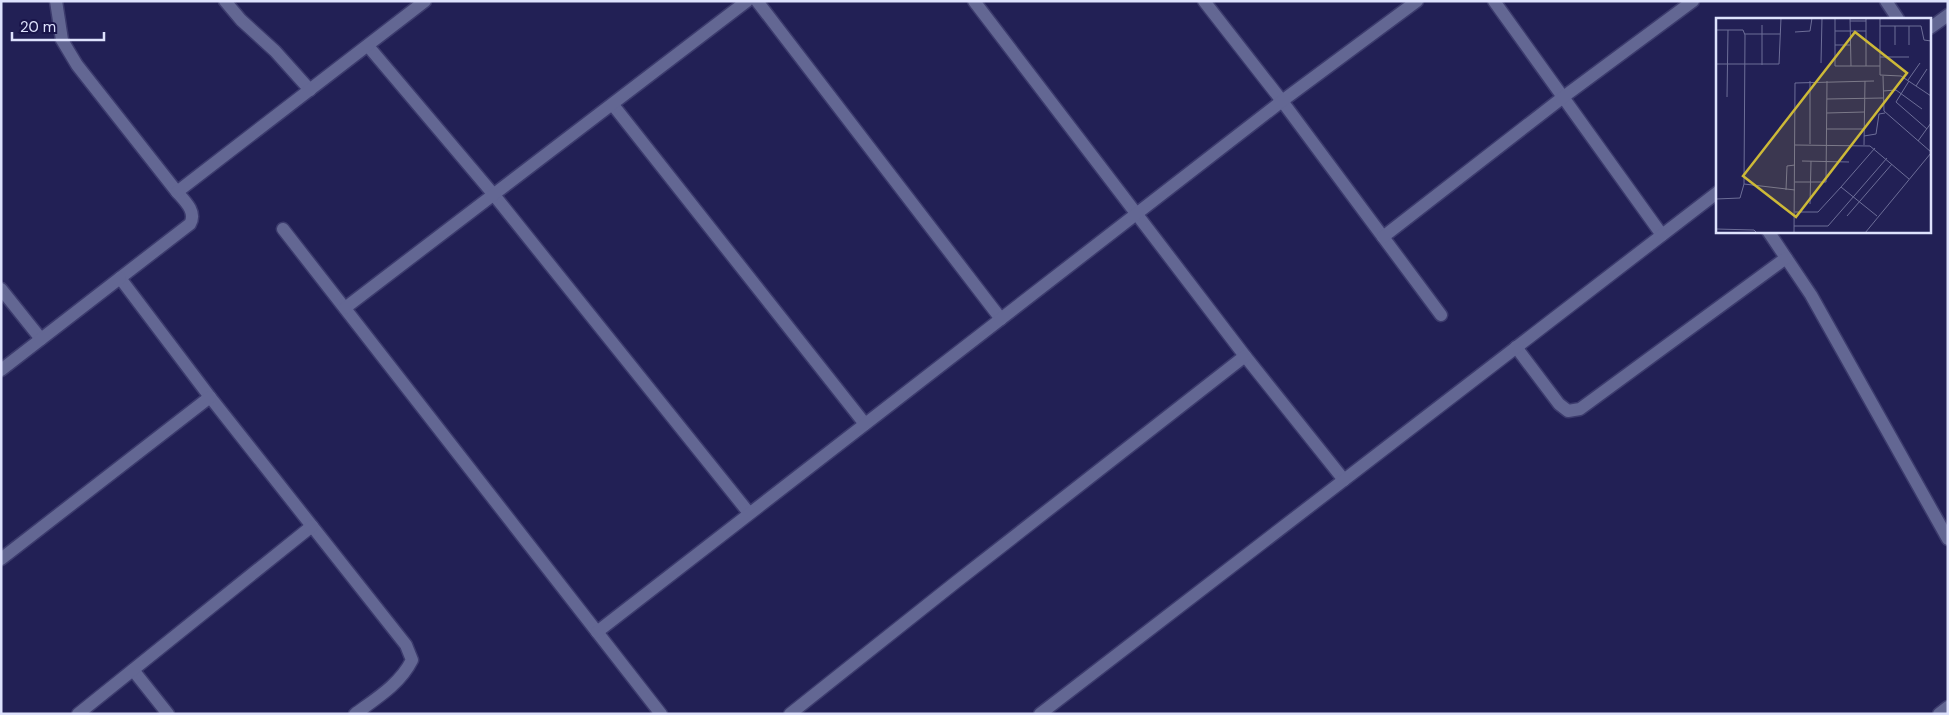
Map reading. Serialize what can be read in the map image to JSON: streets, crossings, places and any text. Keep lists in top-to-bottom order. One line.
{"scale_bar":"20 m"}
